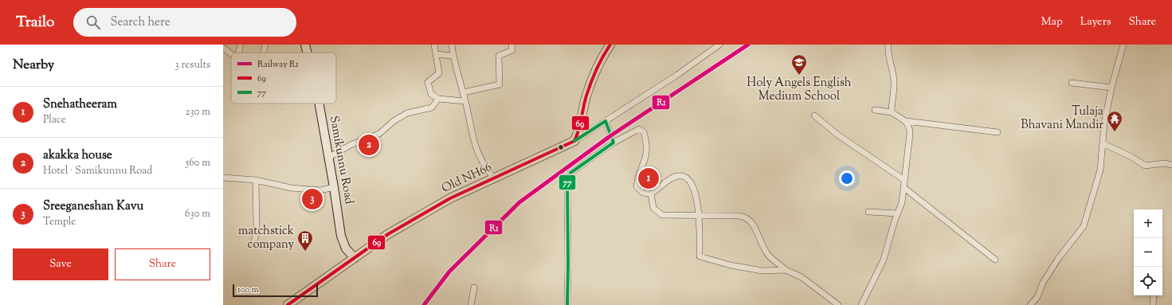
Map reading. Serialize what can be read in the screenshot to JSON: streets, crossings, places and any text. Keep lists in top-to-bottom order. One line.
{"streets":{"main road":["Samikunnu Road","Old NH66"]},"crossings":[["Samikunnu Road","Old NH66"]],"places":{"school or university":["Holy Angels English Medium School"],"temple":["Tulaja Bhavani Mandir"],"building":["matchstick company"]},"lines":["rail line R1","transit line 69","transit line 77"],"legend":["Railway R1","69","77"],"scale_bar":"100 m","page":{"header":"Trailo","search":"Search here","nav":["Map","Layers","Share"],"heading":["Nearby","3 results"],"list":[{"mark":"1","name":"Snehatheeram","note":"Place","value":"230 m"},{"mark":"2","name":"akakka house","note":"Hotel · Samikunnu Road","value":"560 m"},{"mark":"3","name":"Sreeganeshan Kavu","note":"Temple","value":"630 m"}],"pins":["2","1","3"],"map_buttons":["+","−"],"buttons":["Save","Share"],"scale":"100 m"}}
